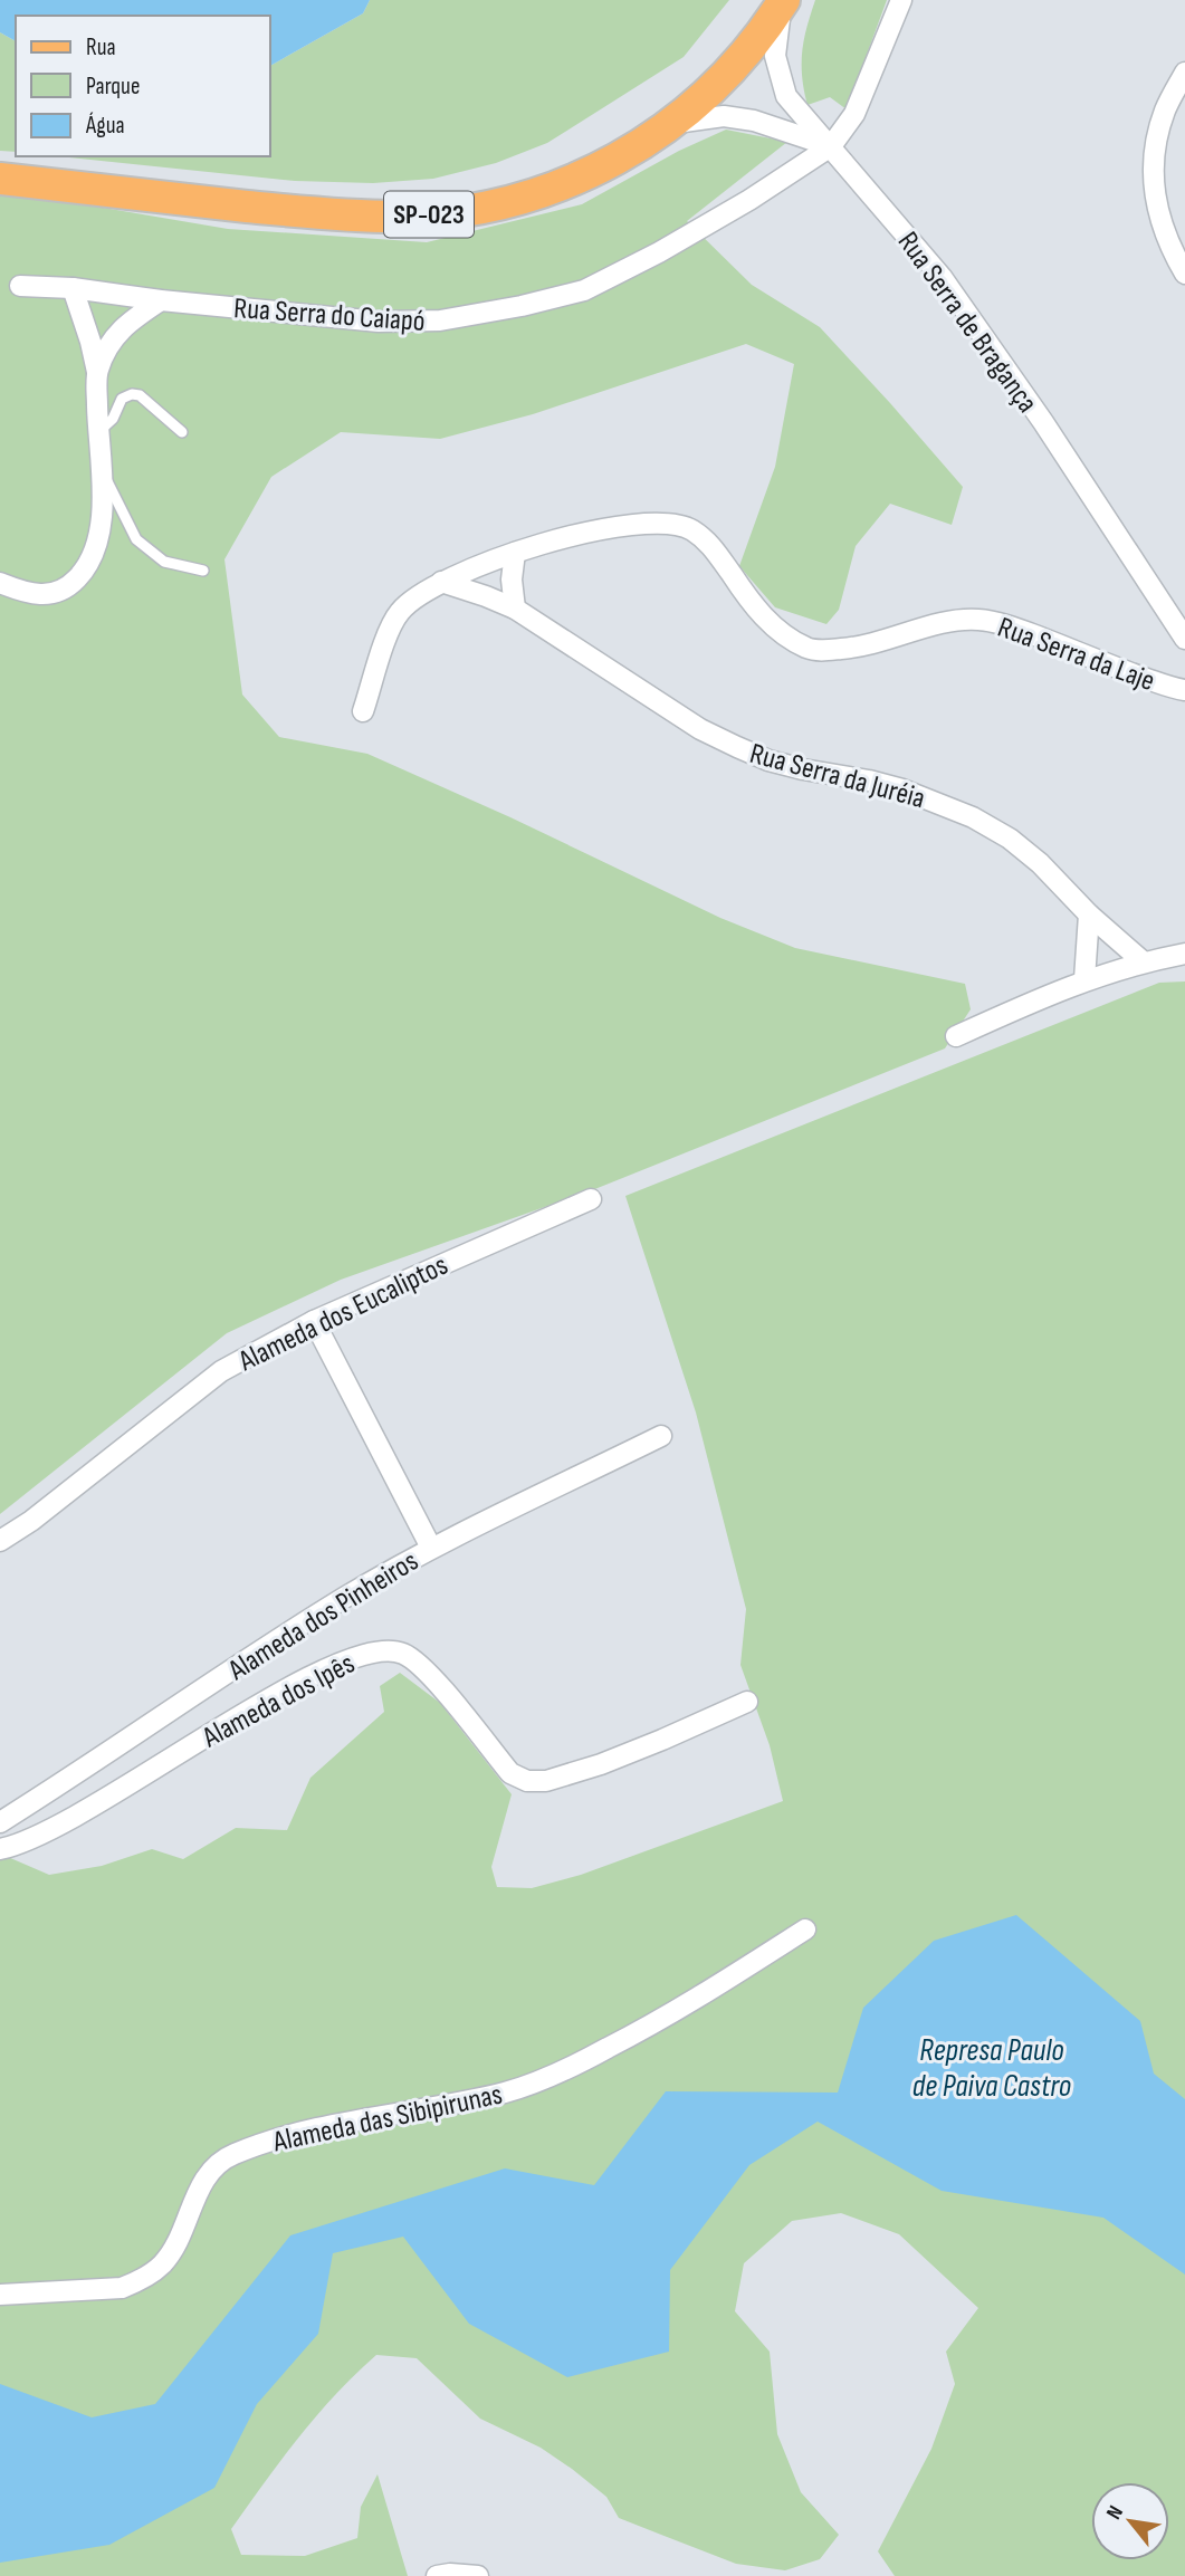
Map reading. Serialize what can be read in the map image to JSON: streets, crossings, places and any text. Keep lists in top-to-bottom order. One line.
{"streets":{"main road":["SP-023"],"street":["Rua Serra do Caiapó","Rua Serra de Bragança","Rua Serra da Laje","Rua Serra da Juréia","Alameda dos Eucaliptos","Alameda dos Pinheiros","Alameda dos Ipês","Alameda das Sibipirunas"]},"crossings":[["SP-023","Rua Serra de Bragança"],["Rua Serra do Caiapó","Rua Serra de Bragança"],["Rua Serra da Laje","Rua Serra da Juréia"]],"water":["Represa Paulo de Paiva Castro"],"legend":["Rua","Parque","Água"],"north":"top left"}
